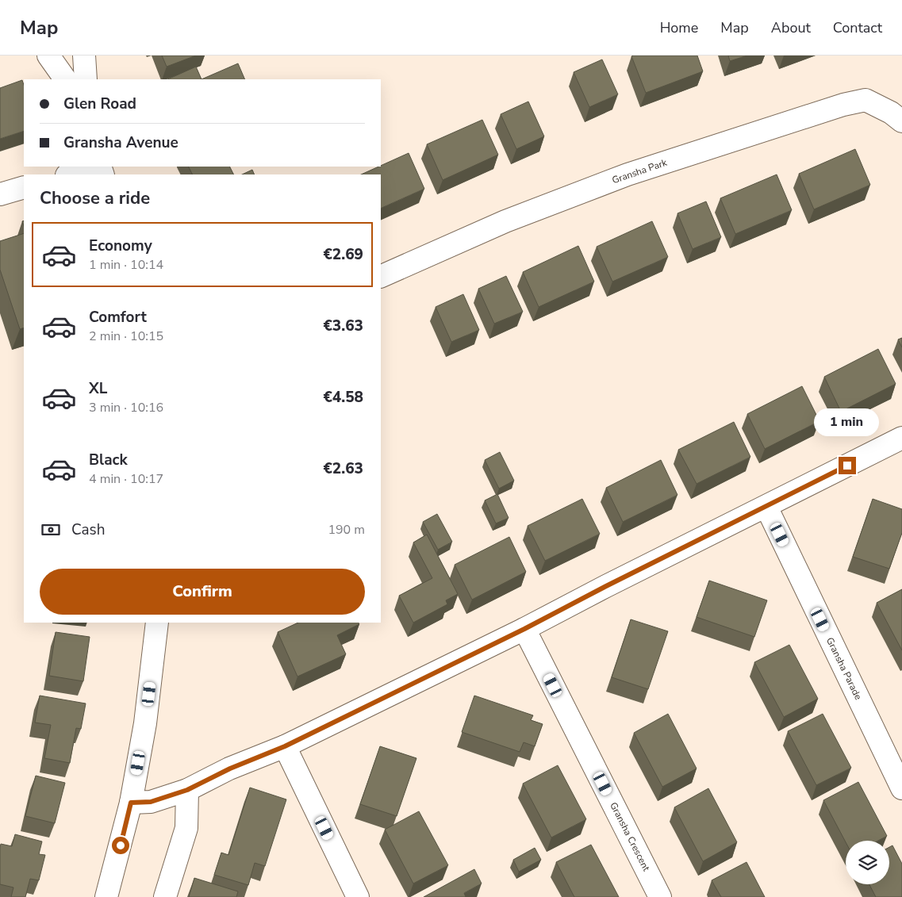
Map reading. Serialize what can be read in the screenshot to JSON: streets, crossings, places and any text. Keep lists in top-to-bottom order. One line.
{"streets":{"street":["Gransha Park","Gransha Parade","Gransha Crescent"]},"page":{"header":"Map","nav":["Home","Map","About","Contact"],"banner":["Glen Road","Gransha Avenue"],"heading":"Choose a ride","list":[{"name":"Economy","note":"1 min · 10:14","value":"€2.69"},{"name":"Comfort","note":"2 min · 10:15","value":"€3.63"},{"name":"XL","note":"3 min · 10:16","value":"€4.58"},{"name":"Black","note":"4 min · 10:17","value":"€2.63"}],"bubble":"1 min","pay":["Cash","190 m"],"buttons":"Confirm"}}
